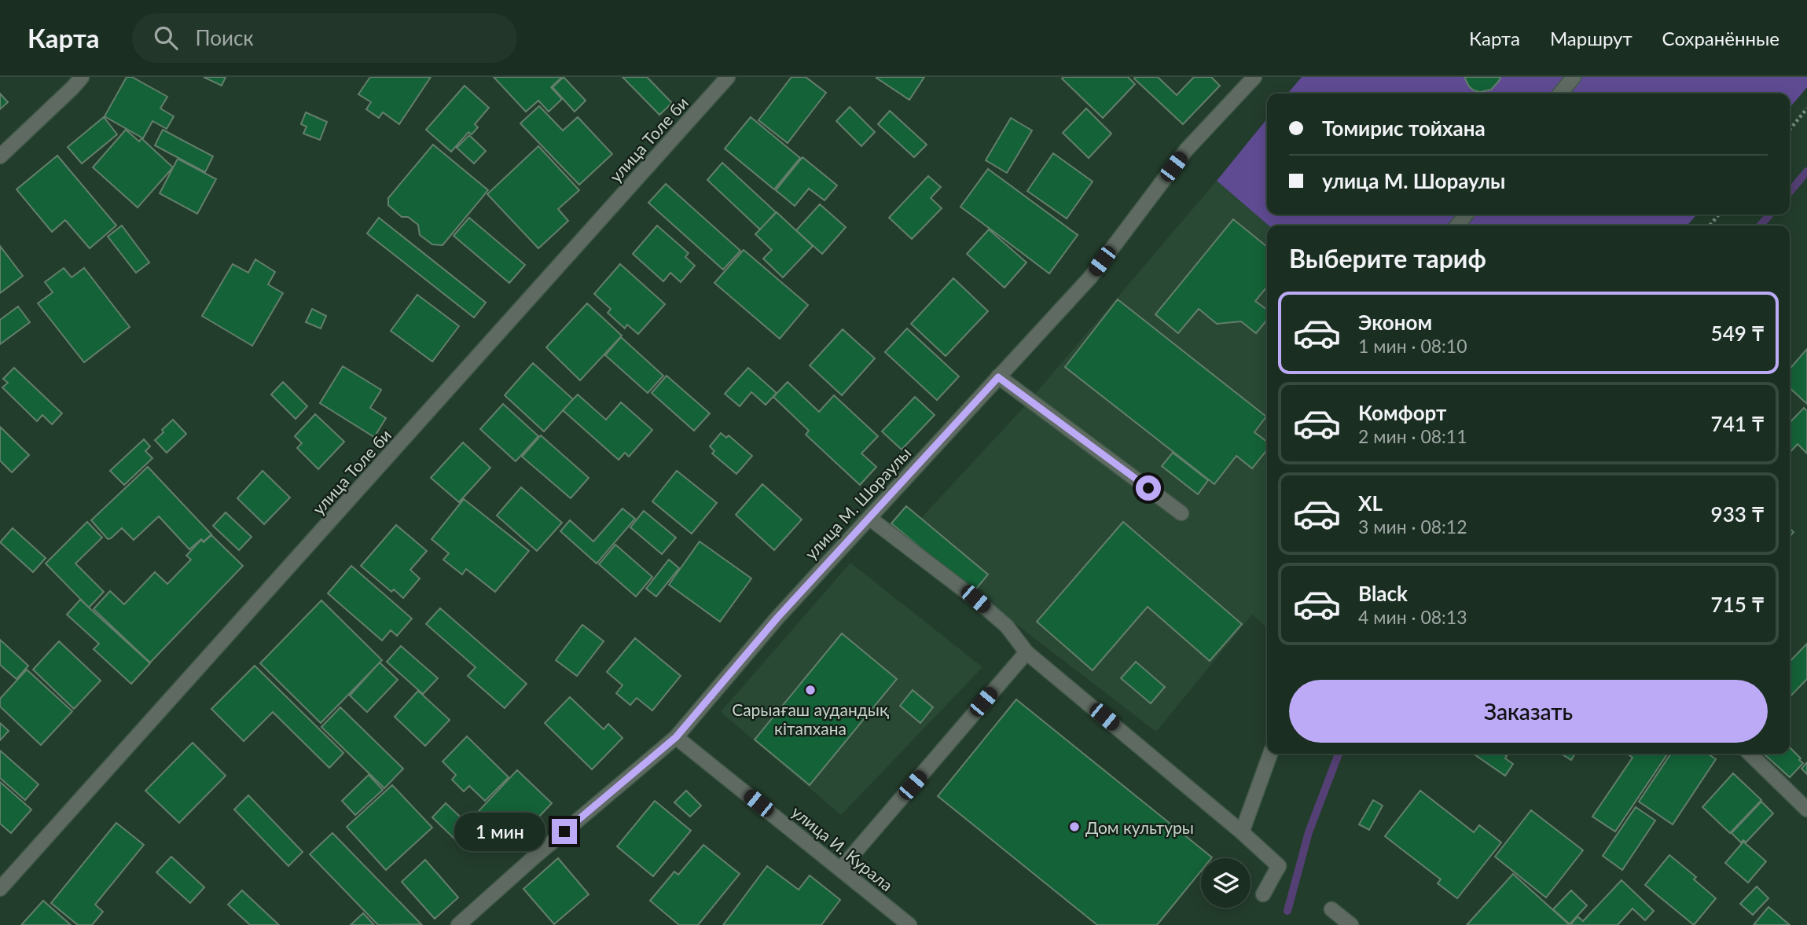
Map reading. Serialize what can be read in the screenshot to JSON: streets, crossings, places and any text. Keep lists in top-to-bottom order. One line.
{"streets":{"street":["улица Толе би","улица М. Шораулы","улица И. Курала"]},"crossings":[["улица М. Шораулы","улица И. Курала"]],"places":["Сарыағаш аудандық кітапхана","Дом культуры"],"page":{"header":"Карта","search":"Поиск","nav":["Карта","Маршрут","Сохранённые"],"banner":["Томирис тойхана","улица М. Шораулы"],"heading":"Выберите тариф","list":[{"name":"Эконом","note":"1 мин · 08:10","value":"549 ₸"},{"name":"Комфорт","note":"2 мин · 08:11","value":"741 ₸"},{"name":"XL","note":"3 мин · 08:12","value":"933 ₸"},{"name":"Black","note":"4 мин · 08:13","value":"715 ₸"}],"buttons":"Заказать","bubble":"1 мин"}}
